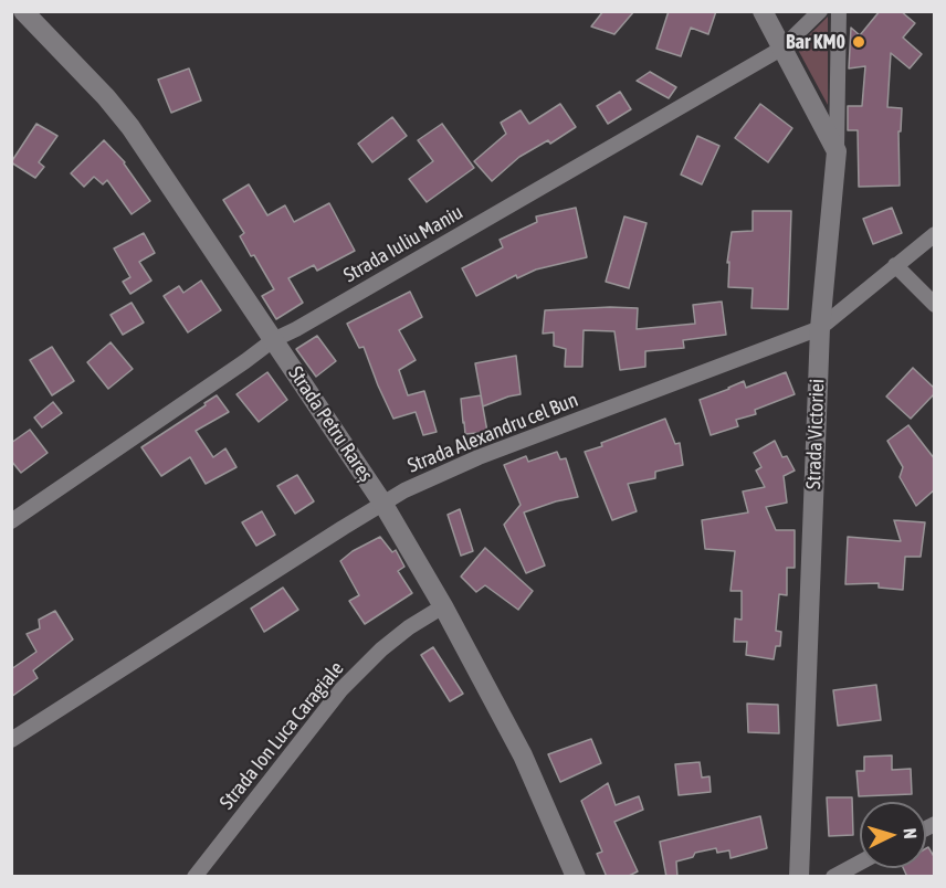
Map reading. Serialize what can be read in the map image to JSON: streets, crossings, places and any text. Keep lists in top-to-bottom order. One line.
{"streets":{"main road":["Strada Petru Rareș","Strada Victoriei"],"street":["Strada Iuliu Maniu","Strada Alexandru cel Bun","Strada Ion Luca Caragiale"]},"crossings":[["Strada Iuliu Maniu","Strada Petru Rareș"],["Strada Petru Rareș","Strada Alexandru cel Bun"],["Strada Petru Rareș","Strada Ion Luca Caragiale"],["Strada Alexandru cel Bun","Strada Victoriei"]],"places":["Bar KM0"],"north":"right"}
